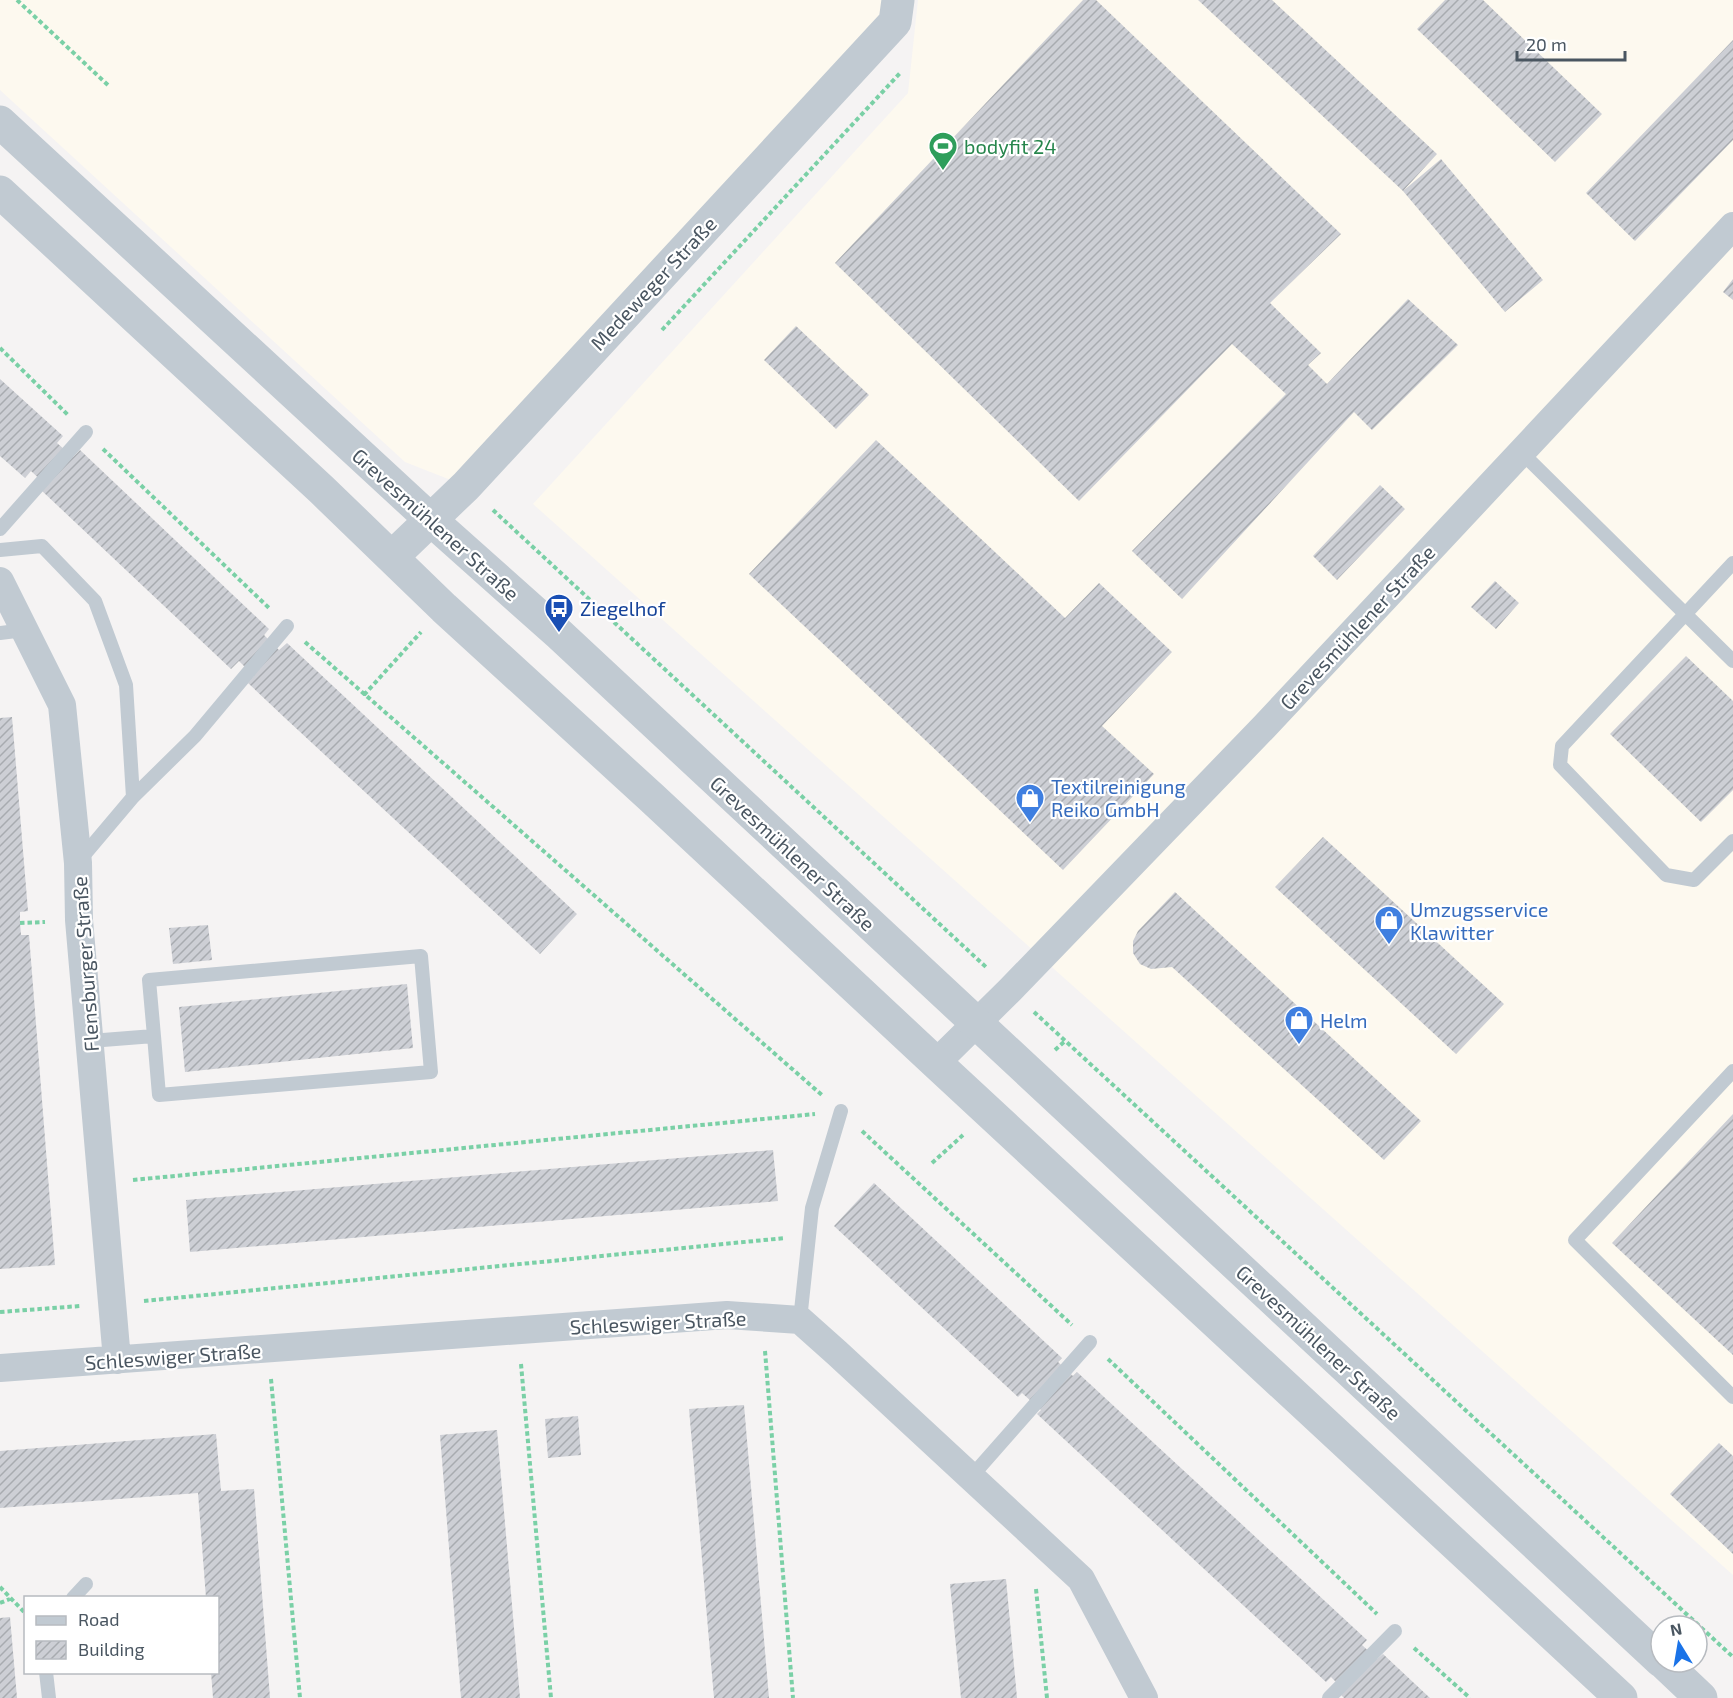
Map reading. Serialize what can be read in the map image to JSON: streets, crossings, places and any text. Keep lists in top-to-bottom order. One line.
{"streets":{"street":["Medeweger Straße","Grevesmühlener Straße","Flensburger Straße","Schleswiger Straße"]},"crossings":[["Medeweger Straße","Grevesmühlener Straße"],["Flensburger Straße","Schleswiger Straße"]],"places":{"sports":["bodyfit 24"],"bus stop":["Ziegelhof"],"shop":["Textilreinigung Reiko GmbH","Umzugsservice Klawitter","Helm"]},"legend":["Road","Building"],"scale_bar":"20 m","north":"top"}
